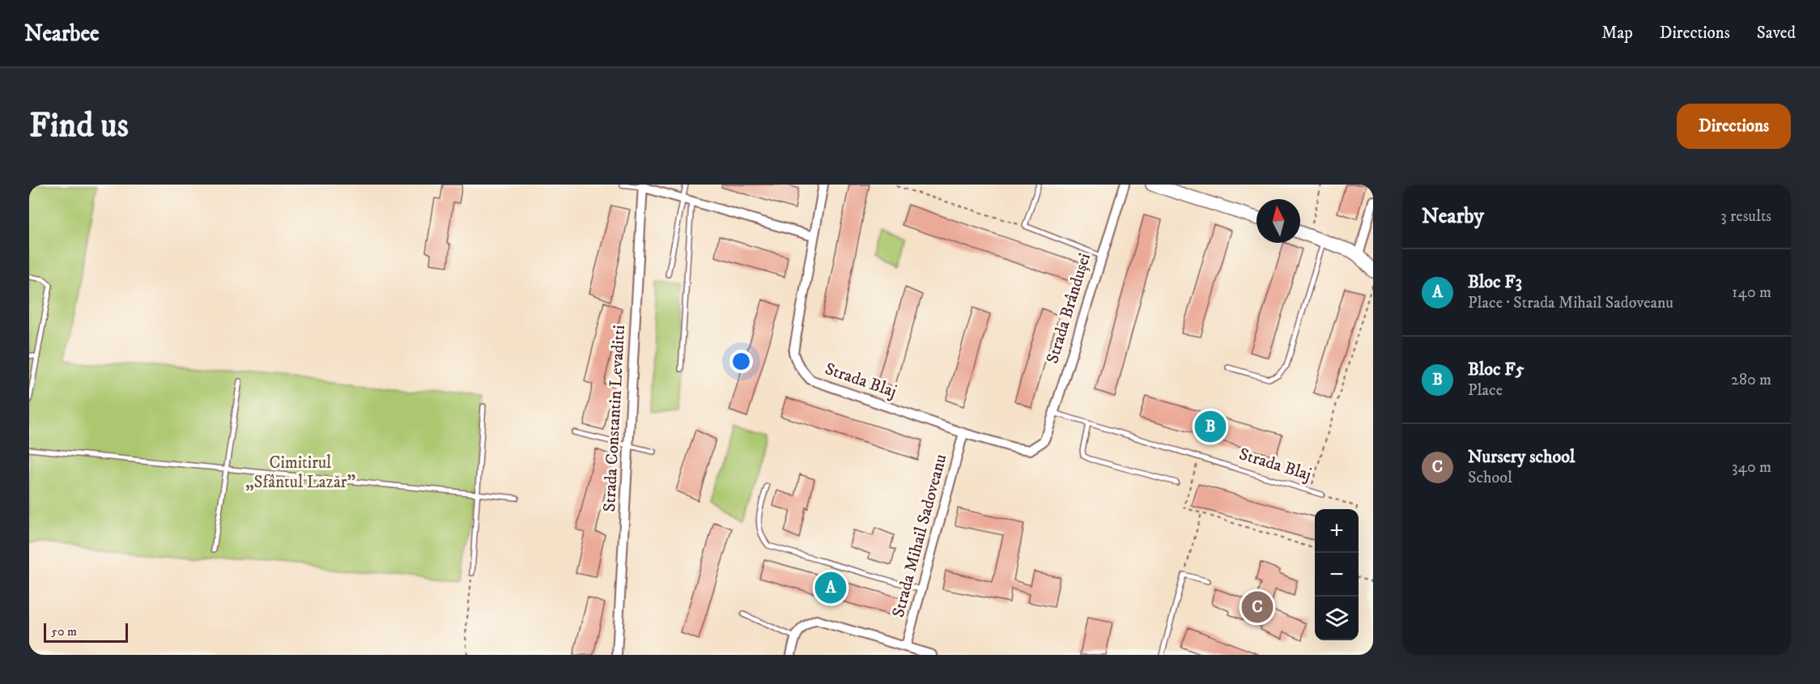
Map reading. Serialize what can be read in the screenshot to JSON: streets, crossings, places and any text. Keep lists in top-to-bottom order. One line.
{"streets":{"street":["Strada Brândușei","Strada Blaj","Strada Constantin Levaditti","Strada Mihail Sadoveanu"]},"crossings":[["Strada Brândușei","Strada Blaj"],["Strada Blaj","Strada Mihail Sadoveanu"]],"parks":["Cimitirul „Sfântul Lazăr”"],"scale_bar":"50 m","north":"top","page":{"header":"Nearbee","nav":["Map","Directions","Saved"],"buttons":"Directions","title":"Find us","heading":["Nearby","3 results"],"list":[{"mark":"A","name":"Bloc F3","note":"Place · Strada Mihail Sadoveanu","value":"140 m"},{"mark":"B","name":"Bloc F5","note":"Place","value":"280 m"},{"mark":"C","name":"Nursery school","note":"School","value":"340 m"}],"pins":["B","A","C"],"map_buttons":["+","−"],"scale":"50 m"}}
